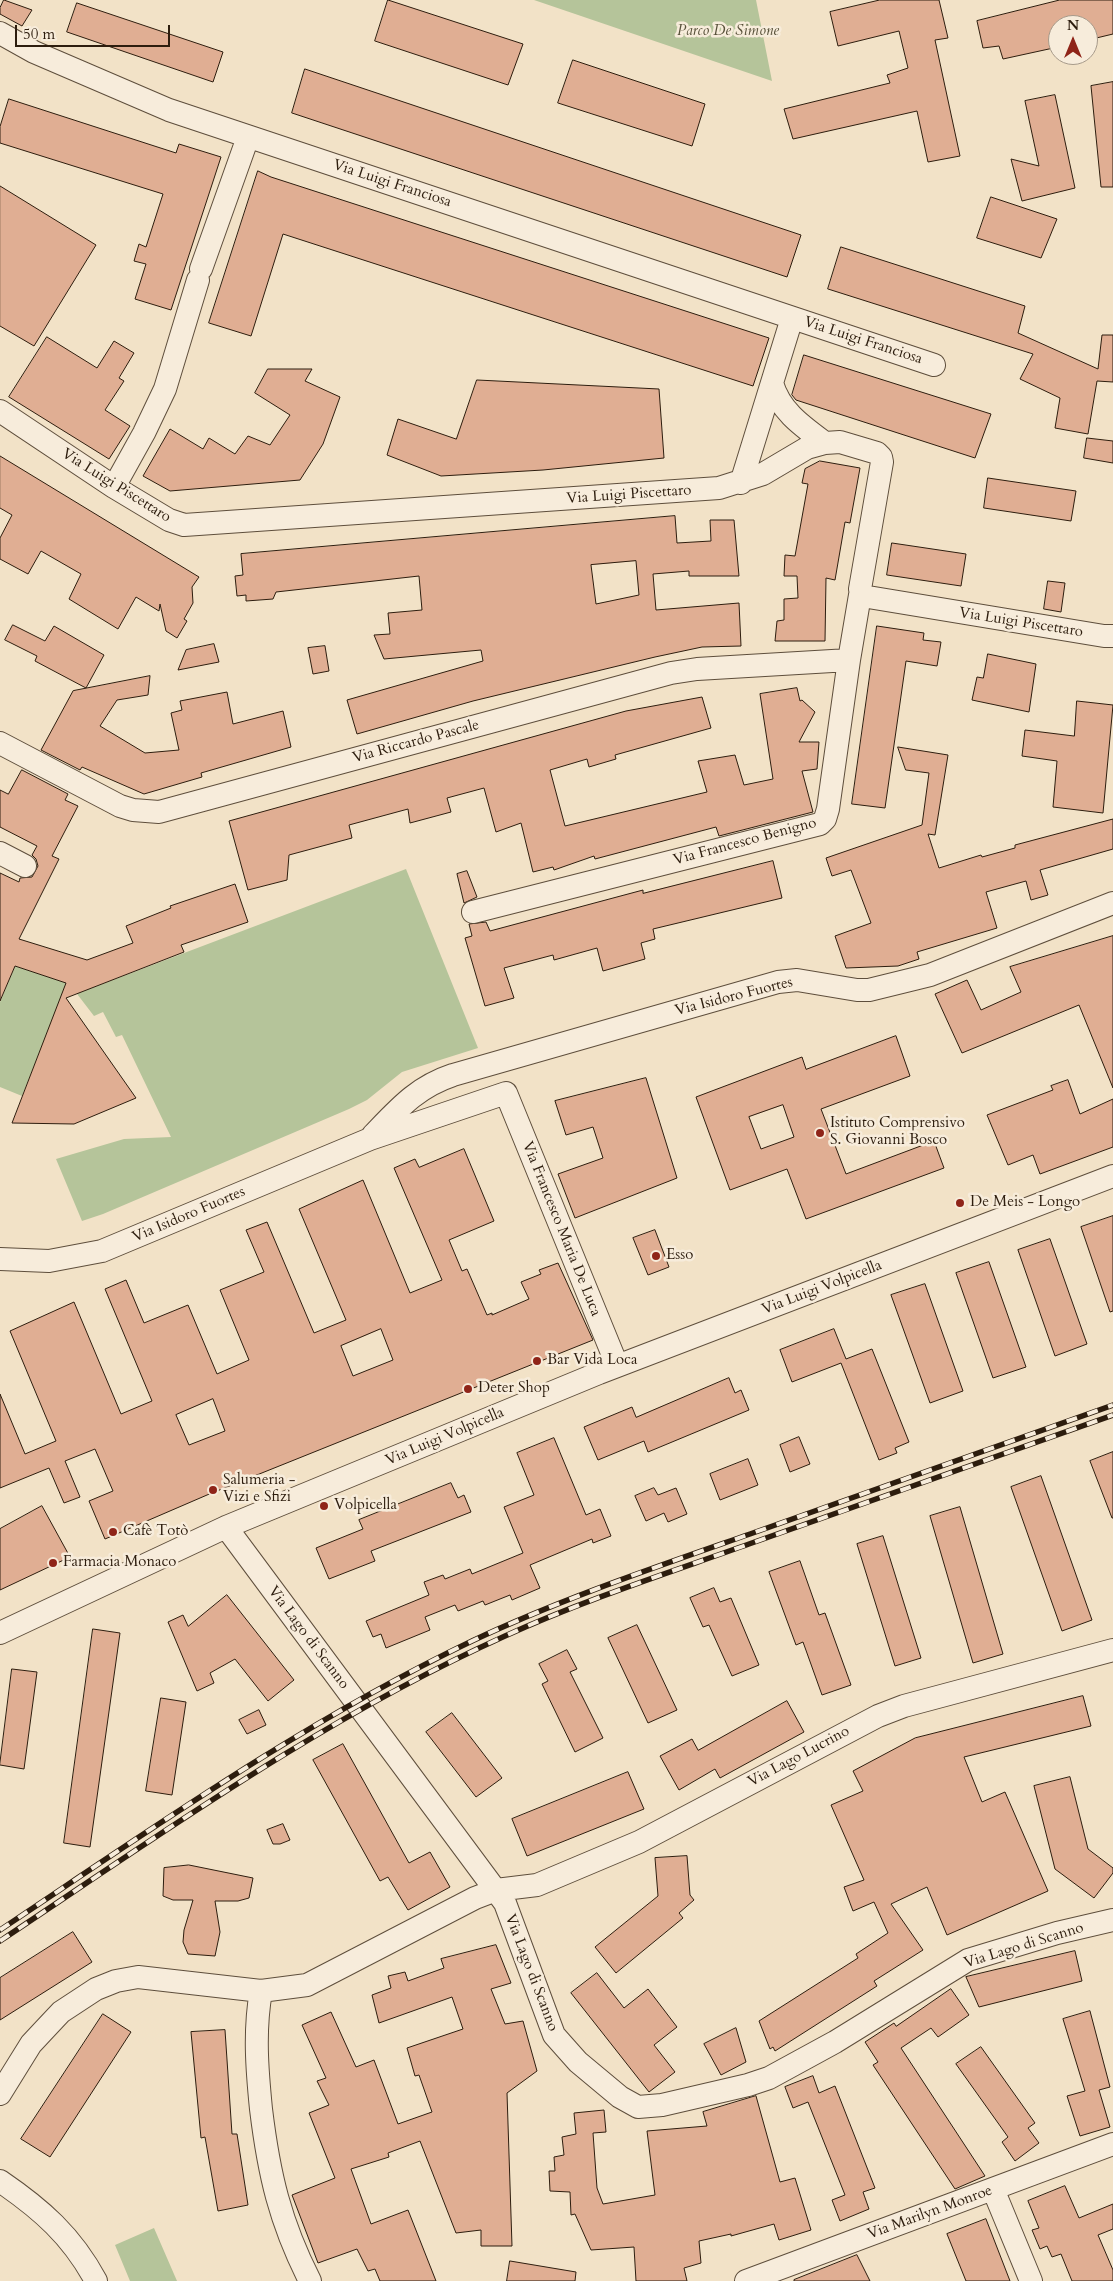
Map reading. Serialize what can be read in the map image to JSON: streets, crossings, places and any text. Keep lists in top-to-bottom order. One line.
{"streets":{"street":["Via Luigi Franciosa","Via Luigi Piscettaro","Via Riccardo Pascale","Via Francesco Benigno","Via Isidoro Fuortes","Via Francesco Maria De Luca","Via Luigi Volpicella","Via Lago di Scanno","Via Lago Lucrino","Via Marilyn Monroe"]},"crossings":[["Via Luigi Franciosa","Via Luigi Piscettaro"],["Via Luigi Piscettaro","Via Francesco Benigno"],["Via Riccardo Pascale","Via Francesco Benigno"],["Via Isidoro Fuortes","Via Francesco Maria De Luca"],["Via Francesco Maria De Luca","Via Luigi Volpicella"],["Via Luigi Volpicella","Via Lago di Scanno"],["Via Lago di Scanno","Via Lago Lucrino"]],"parks":["Parco De Simone"],"places":["Istituto Comprensivo S. Giovanni Bosco","De Meis - Longo","Esso","Bar Vida Loca","Deter Shop","Salumeria - Vizi e Sfizi","Volpicella","Cafè Totò","Farmacia Monaco"],"scale_bar":"50 m","north":"top"}
